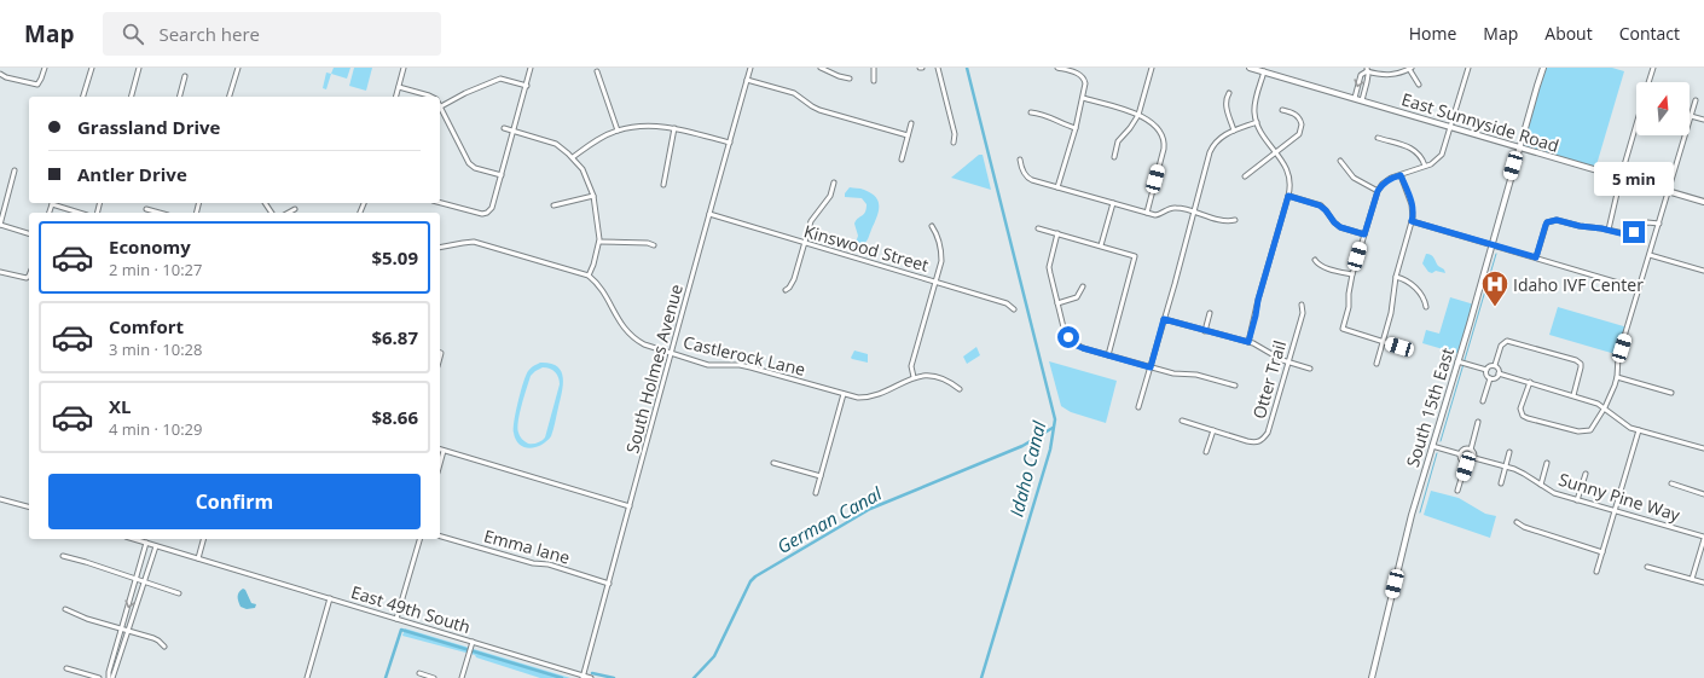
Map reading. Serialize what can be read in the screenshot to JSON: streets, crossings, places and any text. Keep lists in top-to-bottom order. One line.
{"streets":{"main road":["East Sunnyside Road","South 15th East"],"street":["Kinswood Street","Castlerock Lane","South Holmes Avenue","Otter Trail","Sunny Pine Way","Emma lane","East 49th South"]},"crossings":[["East Sunnyside Road","South 15th East"],["Kinswood Street","South Holmes Avenue"],["Castlerock Lane","South Holmes Avenue"],["South Holmes Avenue","Emma lane"],["South Holmes Avenue","East 49th South"]],"water":["Idaho Canal","German Canal"],"places":{"hospital":["Idaho IVF Center"]},"north":"top","page":{"header":"Map","search":"Search here","nav":["Home","Map","About","Contact"],"banner":["Grassland Drive","Antler Drive"],"bubble":"5 min","list":[{"name":"Economy","note":"2 min · 10:27","value":"$5.09"},{"name":"Comfort","note":"3 min · 10:28","value":"$6.87"},{"name":"XL","note":"4 min · 10:29","value":"$8.66"}],"buttons":"Confirm"}}
